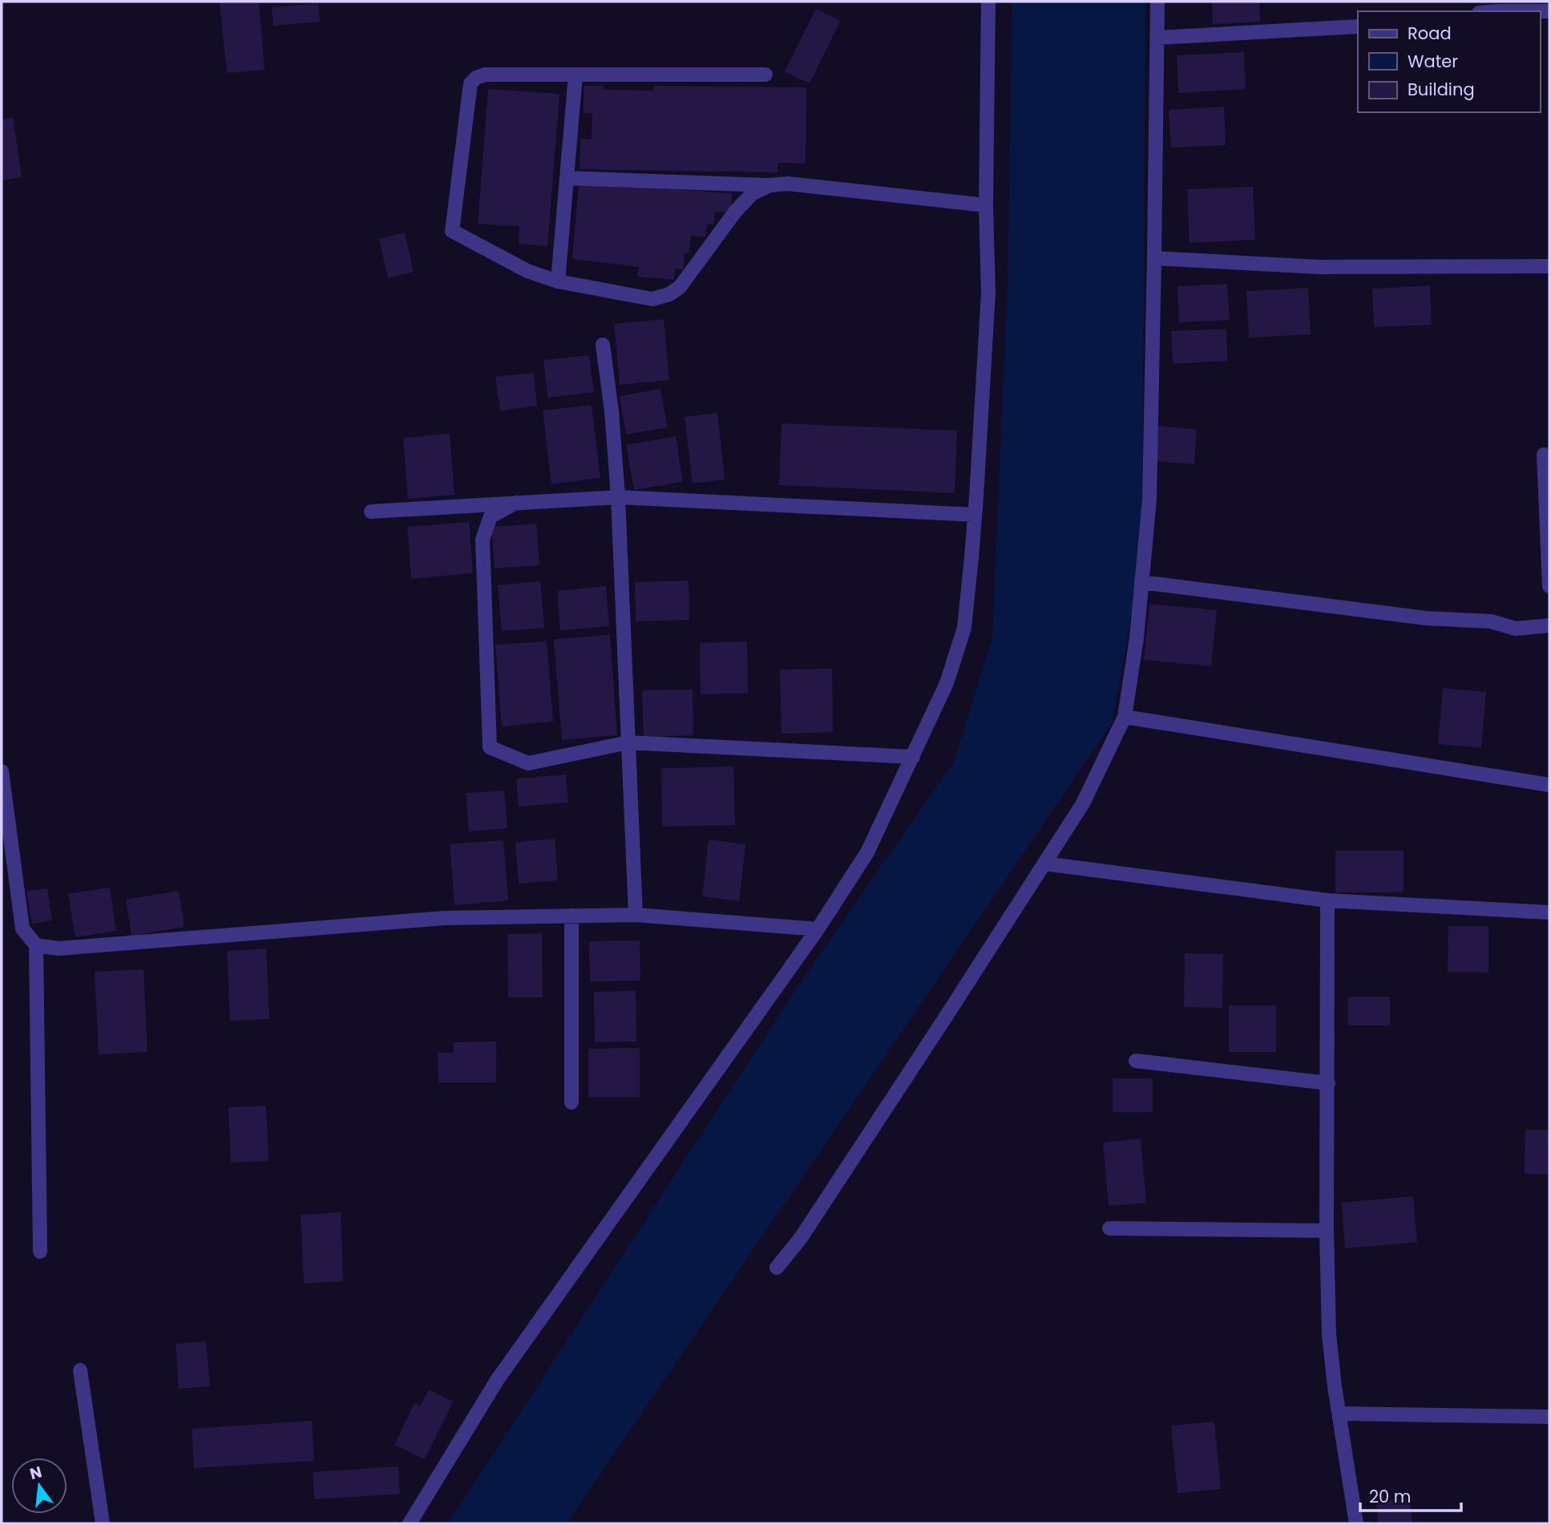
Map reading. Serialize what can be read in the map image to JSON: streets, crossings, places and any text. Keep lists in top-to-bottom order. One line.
{"legend":["Road","Water","Building"],"scale_bar":"20 m","north":"top"}
